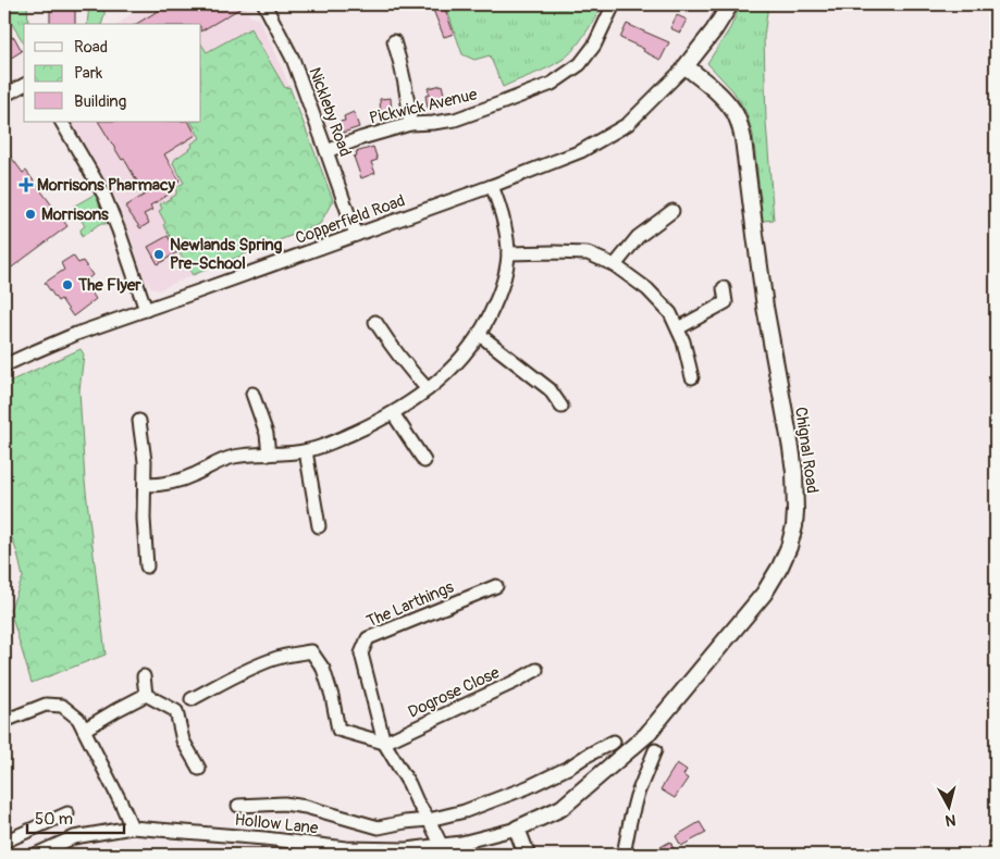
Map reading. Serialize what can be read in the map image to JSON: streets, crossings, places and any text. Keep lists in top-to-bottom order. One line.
{"streets":{"street":["Pickwick Avenue","Nickleby Road","Copperfield Road","Chignal Road","The Larthings","Dogrose Close","Hollow Lane"]},"crossings":[["Pickwick Avenue","Nickleby Road"],["Nickleby Road","Copperfield Road"],["Copperfield Road","Chignal Road"],["Chignal Road","Hollow Lane"],["The Larthings","Dogrose Close"],["The Larthings","Hollow Lane"]],"places":{"health":["Morrisons Pharmacy"],"other":["Morrisons","Newlands Spring Pre-School","The Flyer"]},"legend":["Road","Park","Building"],"scale_bar":"50 m","north":"bottom"}
